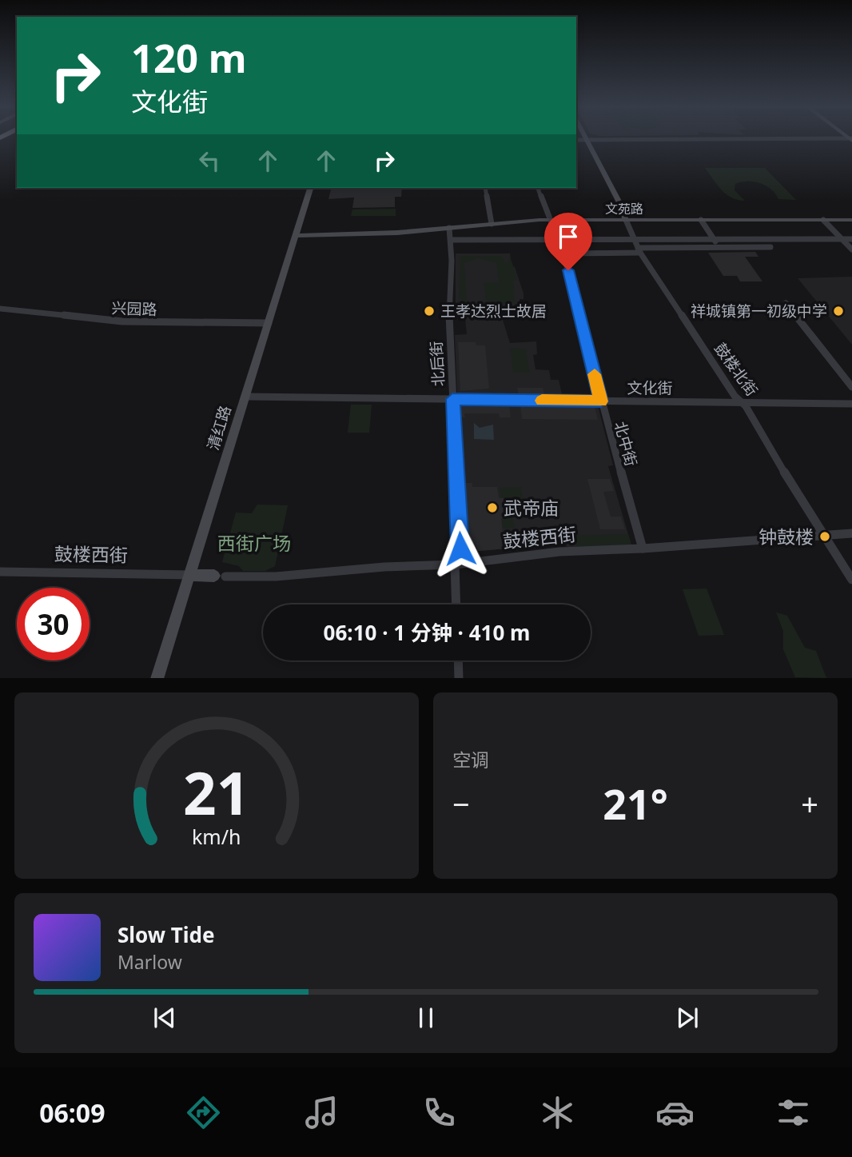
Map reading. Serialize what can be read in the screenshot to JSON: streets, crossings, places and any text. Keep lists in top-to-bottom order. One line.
{"streets":{"main road":["文苑路","清红路","鼓楼西街"],"street":["兴园路","北后街","鼓楼北街","文化街","北中街"]},"crossings":[["文苑路","北后街"],["文苑路","鼓楼北街"],["文苑路","清红路"],["文苑路","北中街"],["兴园路","清红路"],["北后街","文化街"],["北后街","鼓楼西街"],["鼓楼北街","文化街"],["鼓楼北街","鼓楼西街"],["文化街","清红路"],["文化街","北中街"],["清红路","鼓楼西街"],["北中街","鼓楼西街"]],"parks":["西街广场"],"places":["王孝达烈士故居","祥城镇第一初级中学","武帝庙","钟鼓楼"],"page":{"turn":["120 m","文化街"],"limit":"30","trip":"06:10 · 1 分钟 · 410 m","tile":"空调","heat":["−","21°","+"],"song":["Slow Tide","Marlow"],"tabs":"06:09","gauge":["21","km/h"]}}
